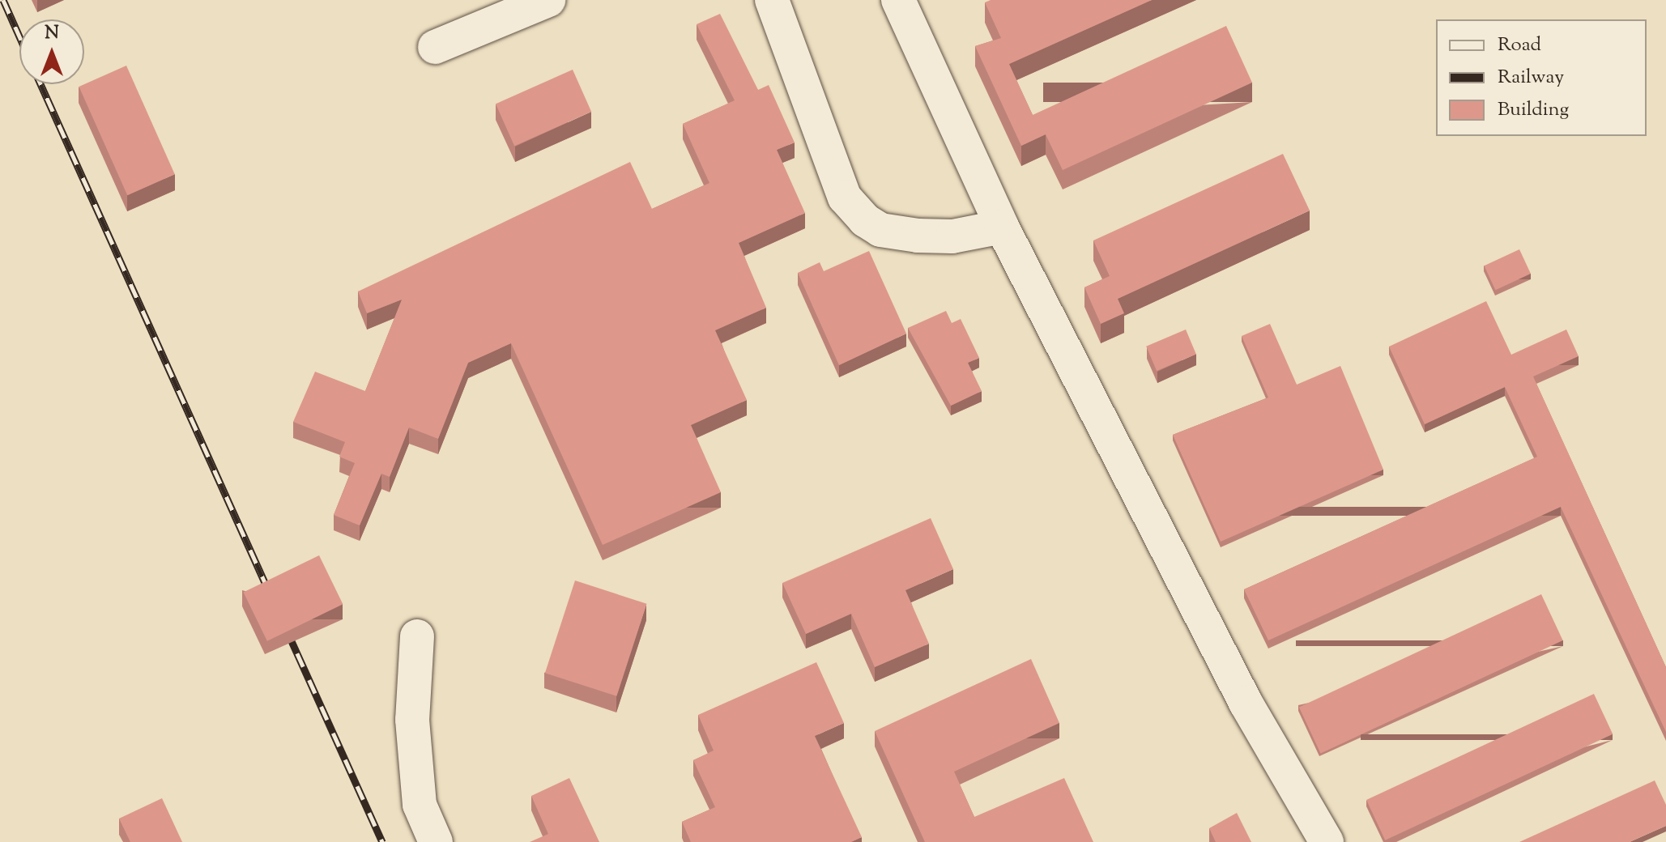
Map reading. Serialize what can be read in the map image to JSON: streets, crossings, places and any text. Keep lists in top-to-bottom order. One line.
{"legend":["Road","Railway","Building"],"north":"top"}
